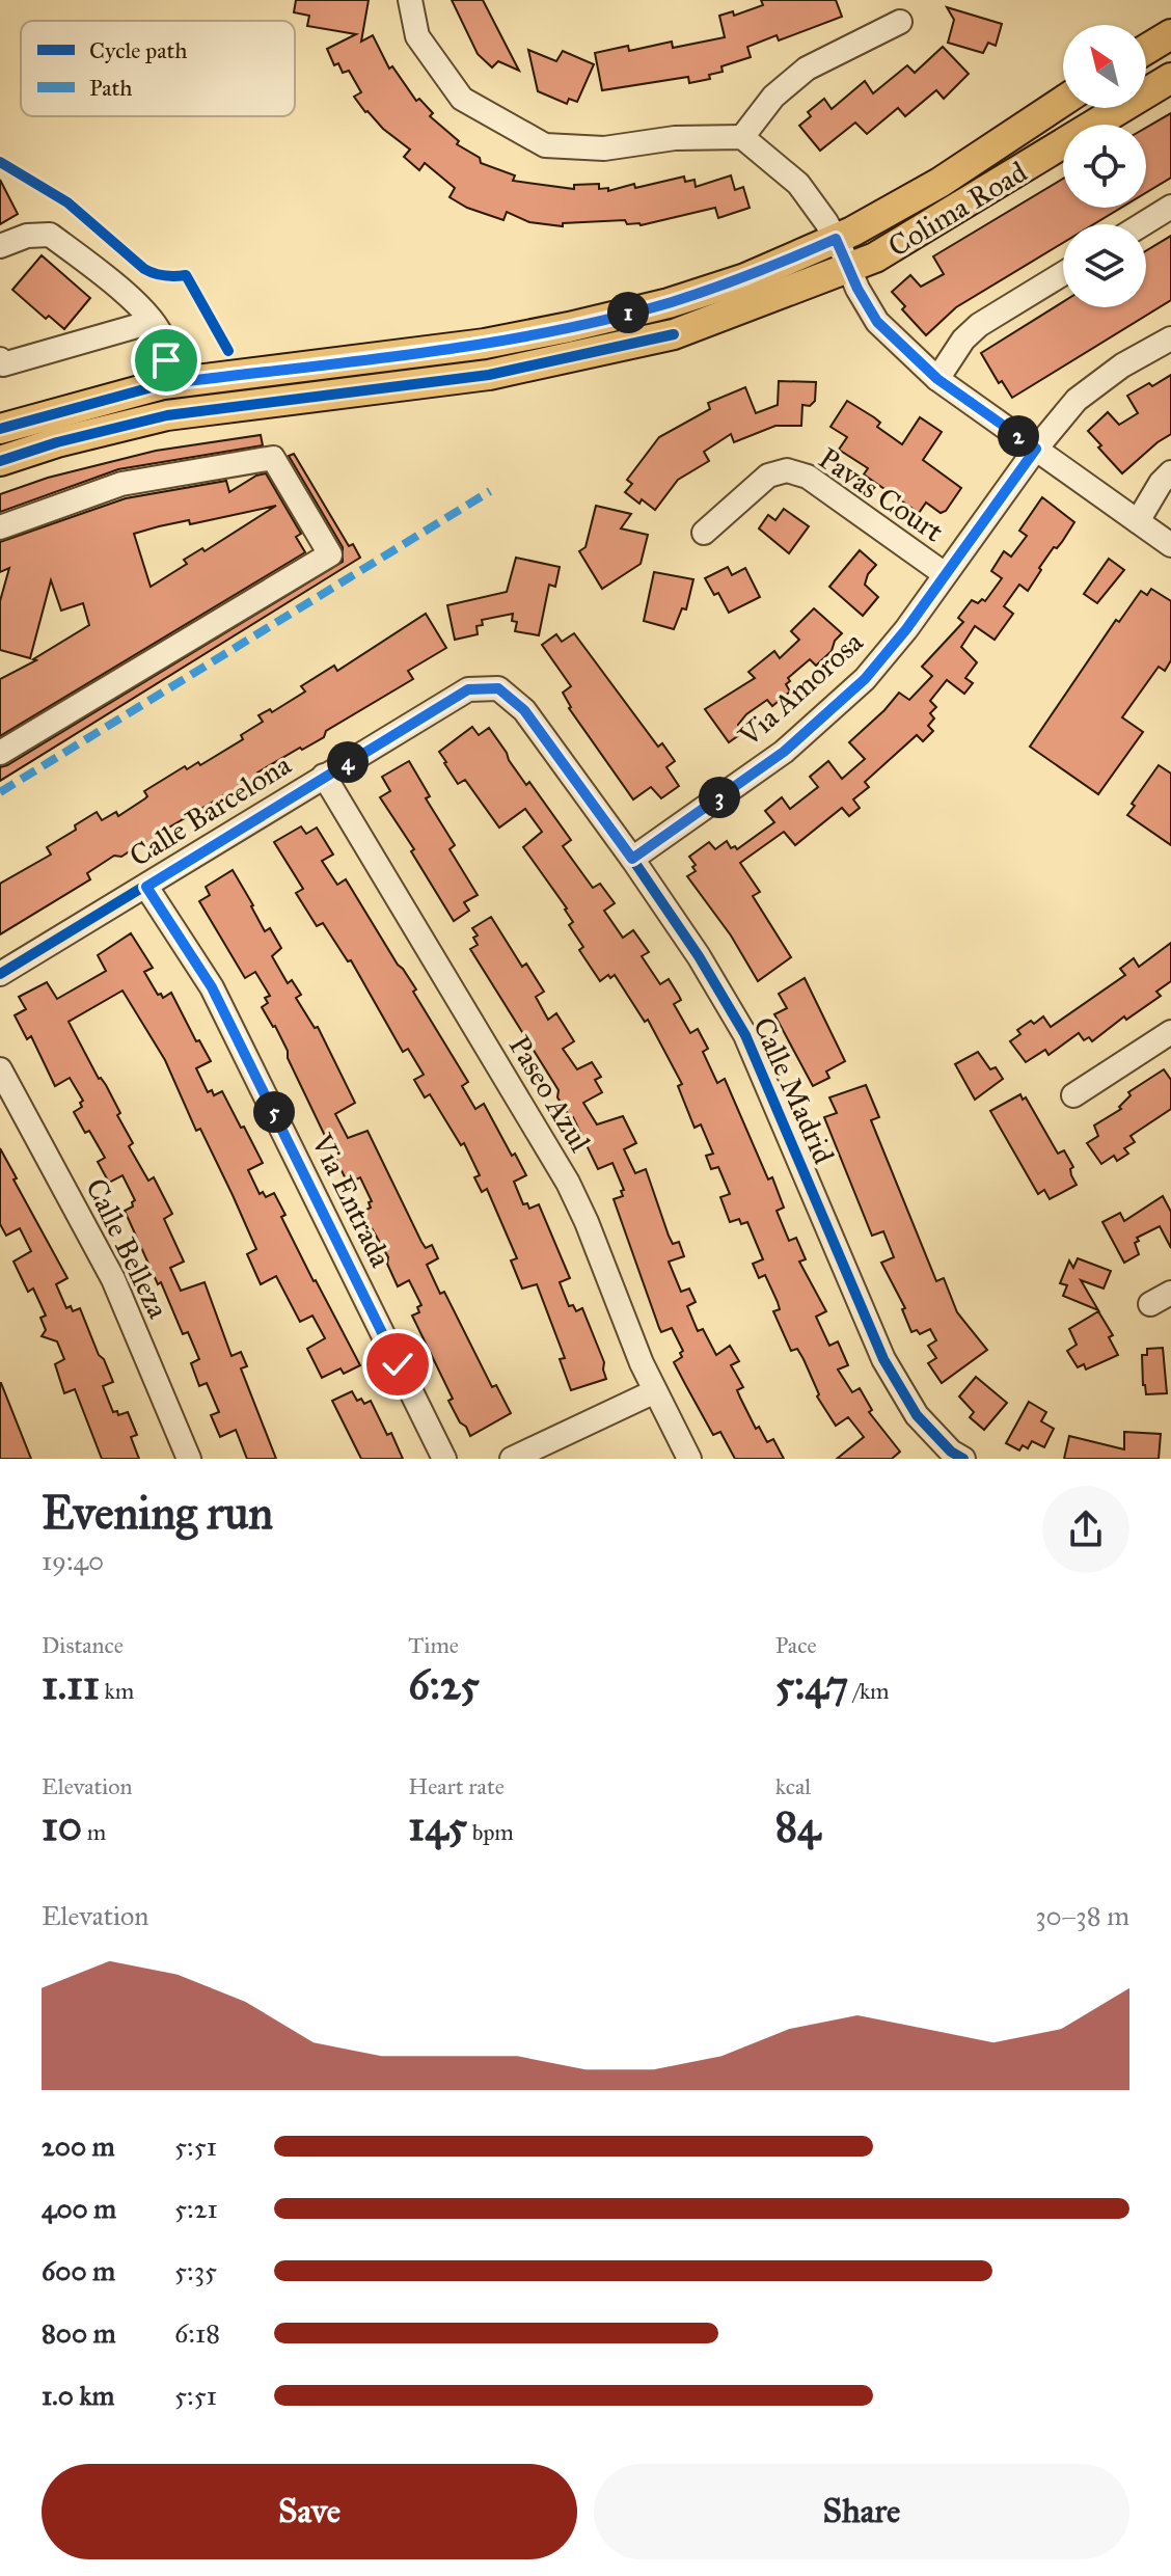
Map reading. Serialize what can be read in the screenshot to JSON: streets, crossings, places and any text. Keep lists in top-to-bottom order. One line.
{"streets":{"main road":["Colima Road"],"street":["Pavas Court","Via Amorosa","Calle Barcelona","Calle Madrid","Paseo Azul","Via Entrada","Calle Belleza"]},"crossings":[["Pavas Court","Via Amorosa"],["Via Amorosa","Calle Madrid"],["Calle Barcelona","Calle Madrid"],["Calle Barcelona","Paseo Azul"],["Calle Barcelona","Via Entrada"]],"legend":["Cycle path","Path"],"north":"top left","page":{"pins":["1","2","4","3","5"],"heading":["Evening run","19:40"],"stats":[["Distance","1.11 km"],["Time","6:25"],["Pace","5:47 /km"],["Elevation","10 m"],["Heart rate","145 bpm"],["kcal","84"]],"chart":["Elevation","30–38 m"],"list":[{"name":"200 m","note":"5:51"},{"name":"400 m","note":"5:21"},{"name":"600 m","note":"5:35"},{"name":"800 m","note":"6:18"},{"name":"1.0 km","note":"5:51"}],"buttons":["Save","Share"]}}
